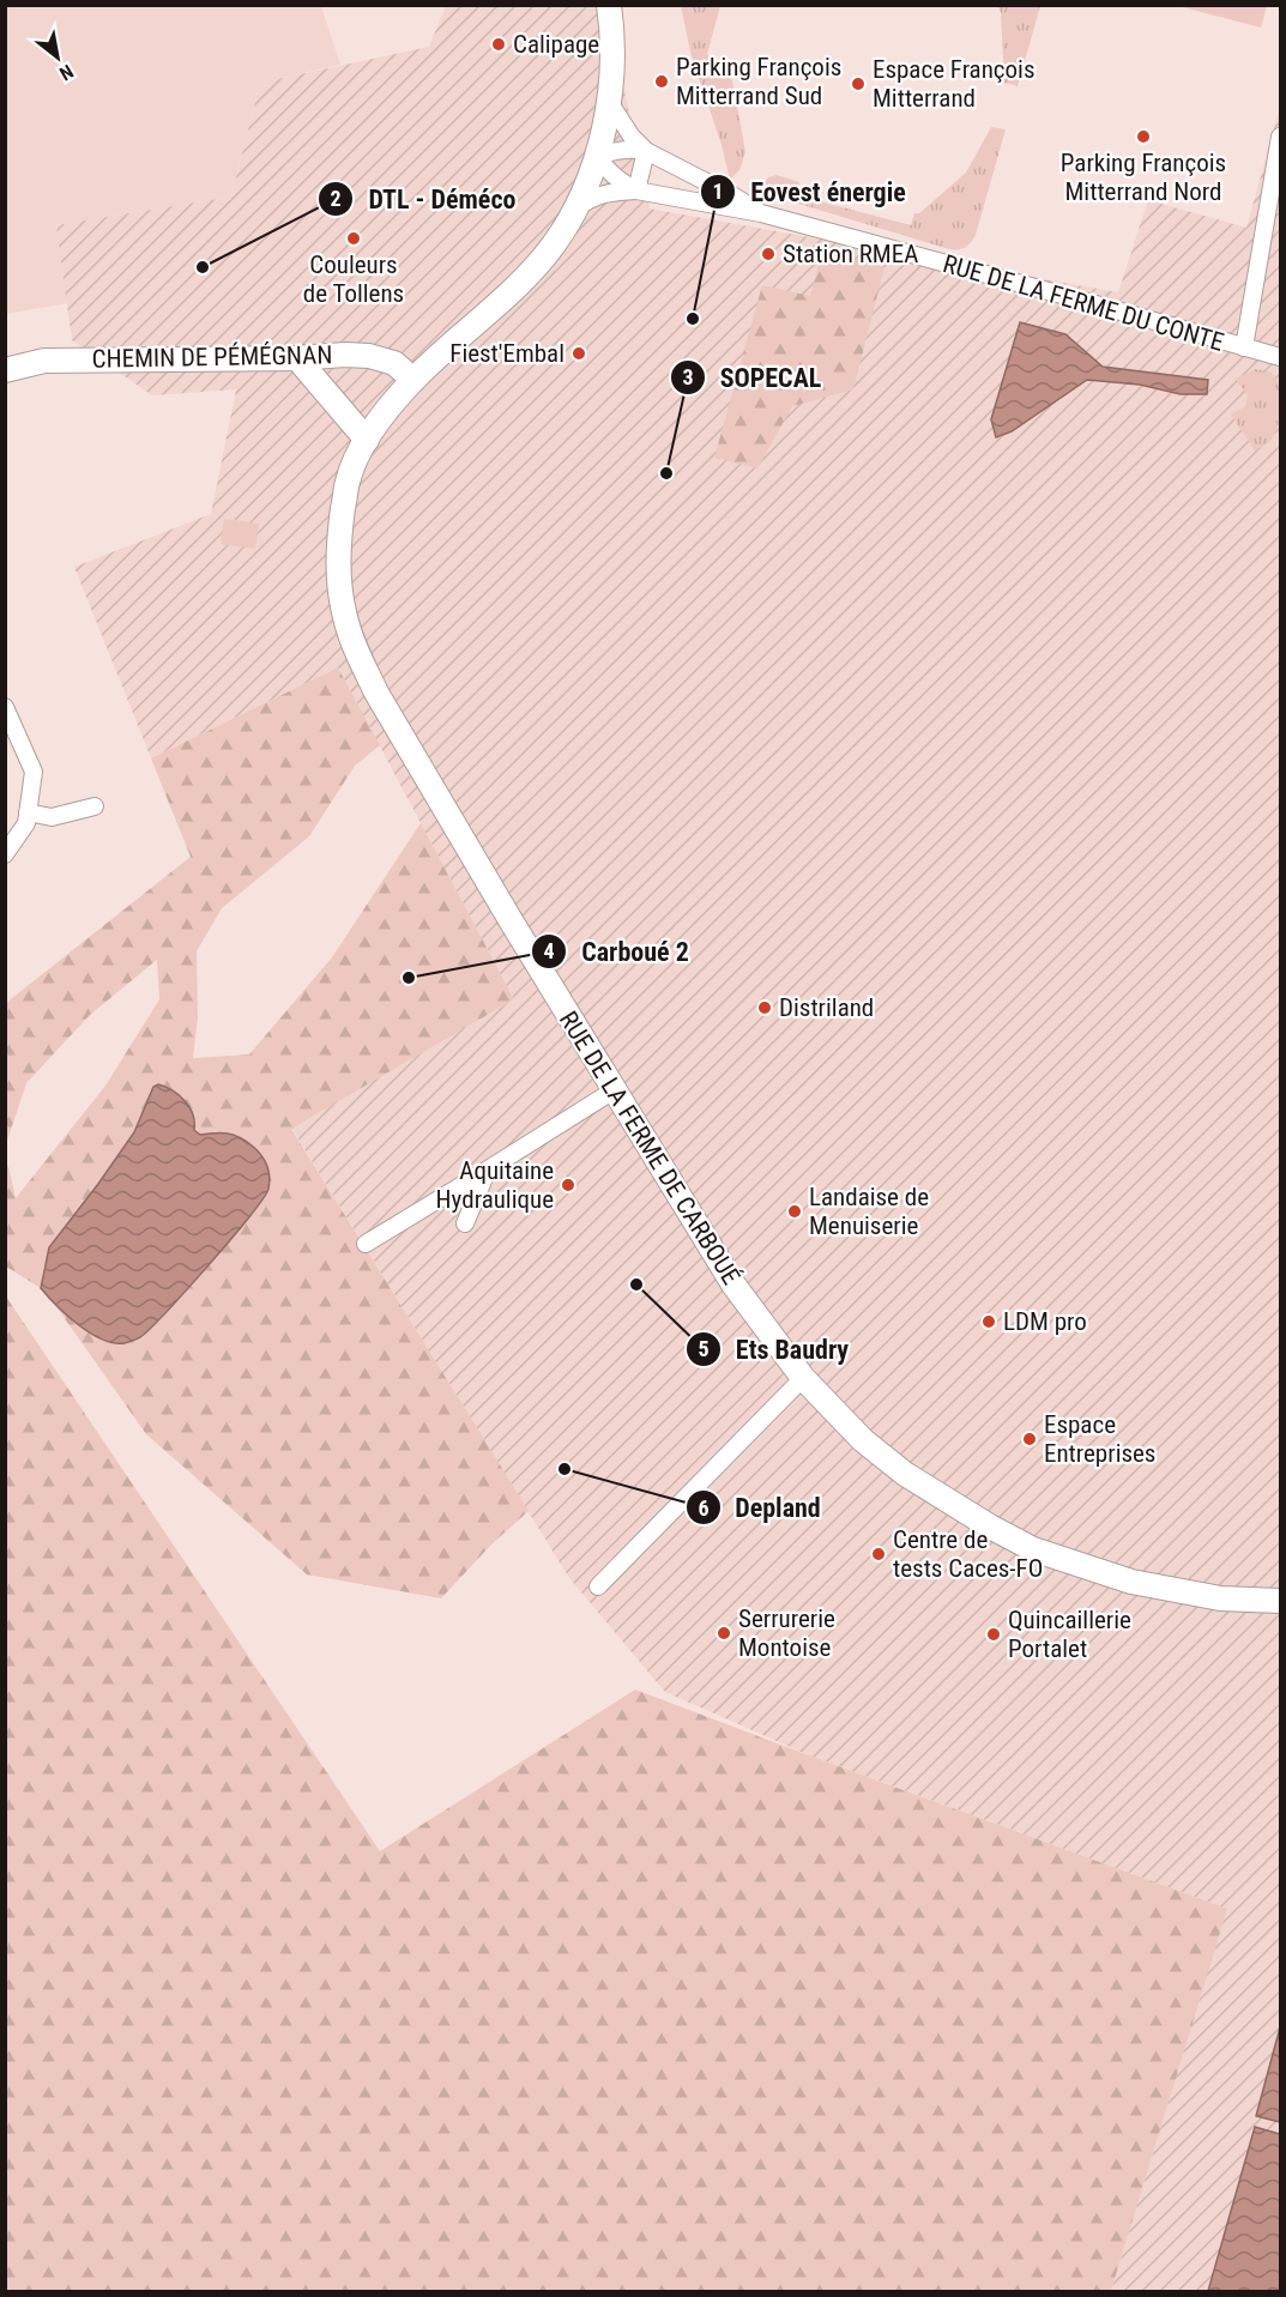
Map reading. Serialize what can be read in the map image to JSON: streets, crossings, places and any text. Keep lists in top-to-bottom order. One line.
{"streets":{"street":["RUE DE LA FERME DU CONTE","CHEMIN DE PÉMÉGNAN","RUE DE LA FERME DE CARBOUÉ"]},"crossings":[["RUE DE LA FERME DU CONTE","RUE DE LA FERME DE CARBOUÉ"],["CHEMIN DE PÉMÉGNAN","RUE DE LA FERME DE CARBOUÉ"]],"places":["Calipage","Parking François Mitterrand Sud","Espace François Mitterrand","Parking François Mitterrand Nord","Couleurs de Tollens","Station RMEA","DTL - Déméco","Eovest énergie","Fiest'Embal","SOPECAL","Carboué 2","Distriland","Aquitaine Hydraulique","Landaise de Menuiserie","Ets Baudry","LDM pro","Espace Entreprises","Depland","Centre de tests Caces-FO","Serrurerie Montoise","Quincaillerie Portalet"],"north":"bottom right"}
